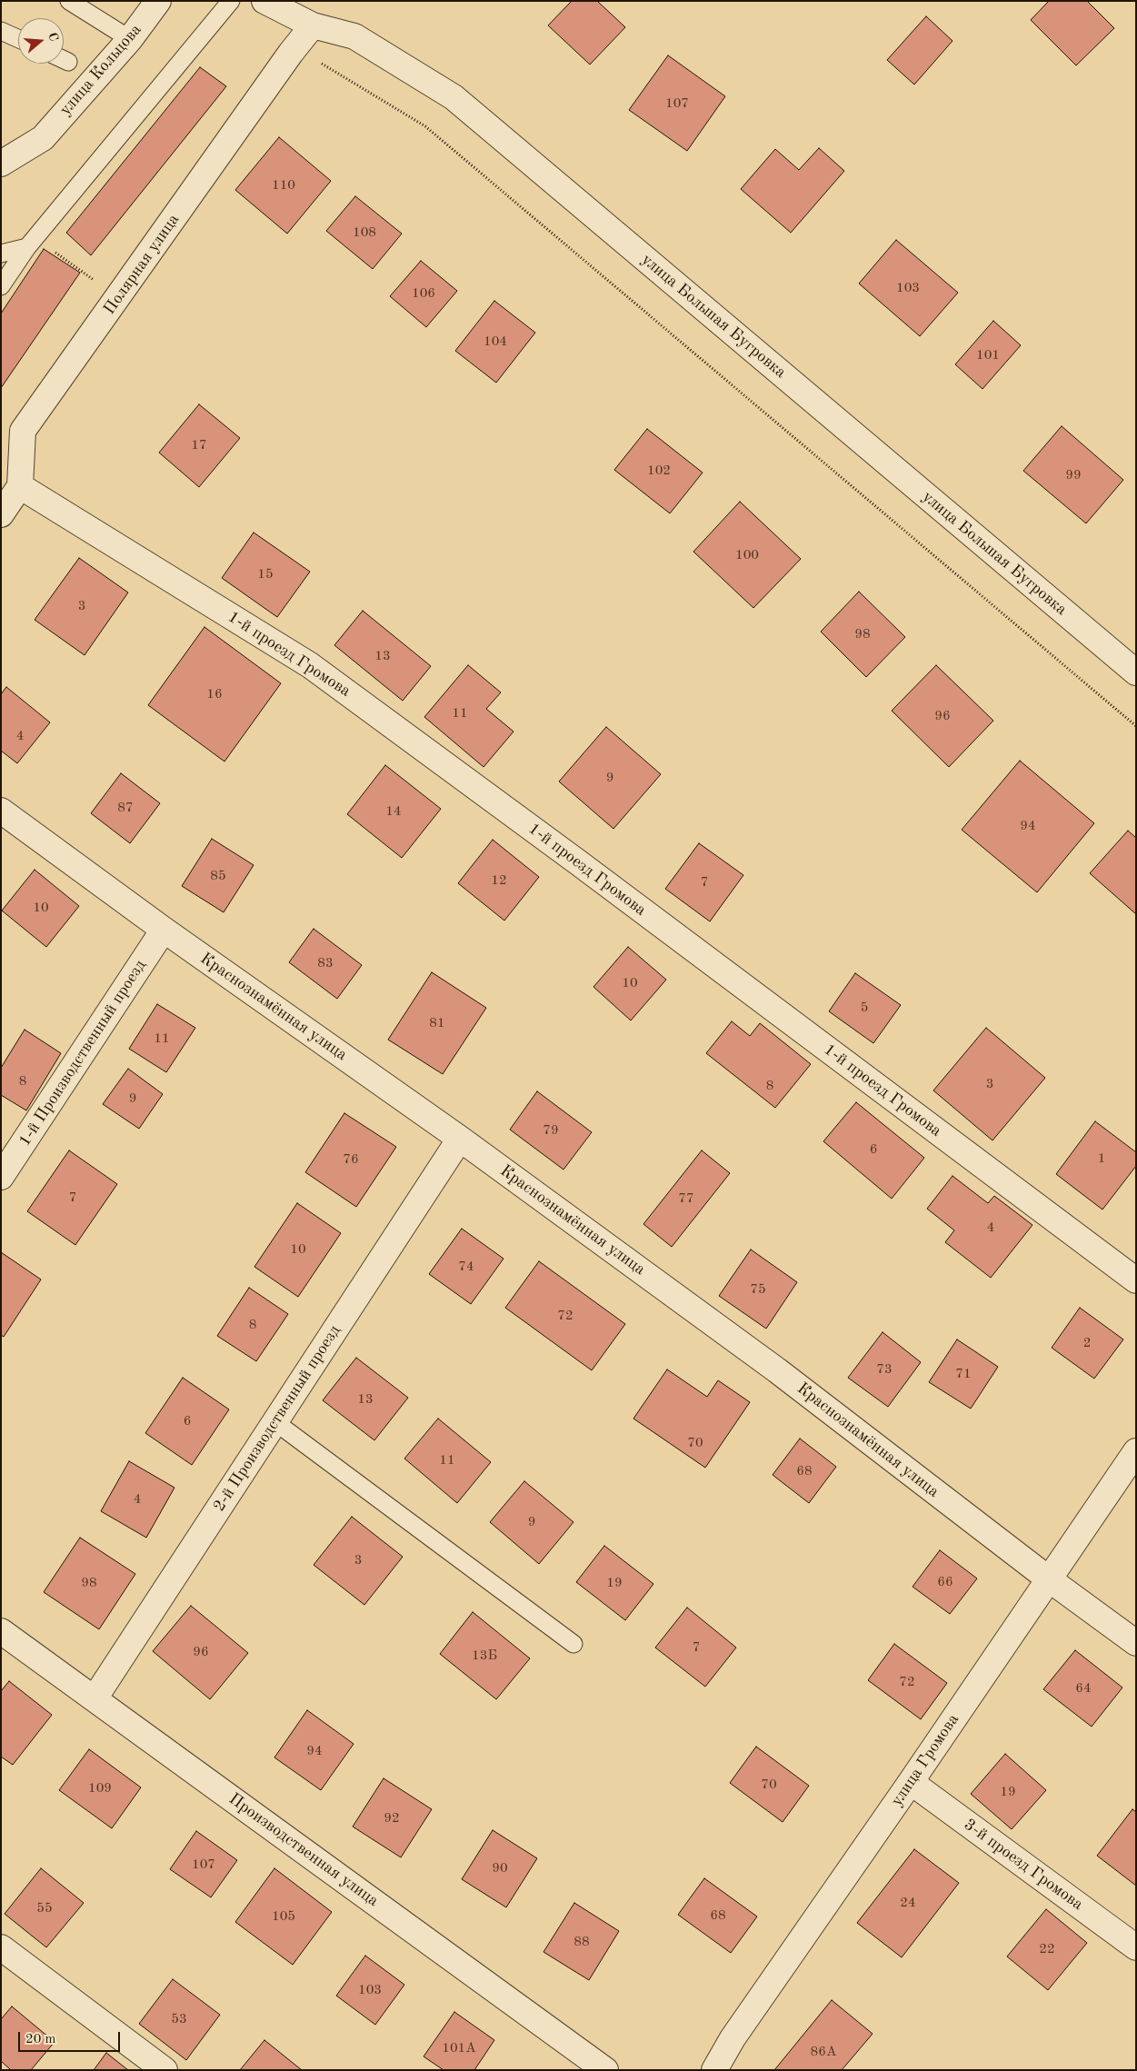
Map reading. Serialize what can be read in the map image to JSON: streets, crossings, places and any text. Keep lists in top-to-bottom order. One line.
{"streets":{"street":["улица Кольцова","Полярная улица","улица Большая Бугровка","1-й проезд Громова","Краснознамённая улица","1-й Производственный проезд","2-й Производственный проезд","улица Громова","Производственная улица","3-й проезд Громова"]},"crossings":[["Полярная улица","улица Большая Бугровка"],["Полярная улица","1-й проезд Громова"],["Краснознамённая улица","1-й Производственный проезд"],["Краснознамённая улица","2-й Производственный проезд"],["Краснознамённая улица","улица Громова"],["2-й Производственный проезд","Производственная улица"],["улица Громова","3-й проезд Громова"]],"house_numbers":["107","110","108","103","106","104","101","17","102","99","100","15","3","98","13","16","11","96","4","9","87","14","94","85","12","7","10","83","10","5","81","11","8","3","8","9","79","6","1","76","7","77","4","10","74","75","72","8","2","73","71","13","6","70","11","68","4","9","3","66","98","19","7","96","13Б","72","64","94","70","109","19","92","107","90","24","55","68","105","88","22","103","53","101А","86А"],"scale_bar":"20 m","north":"right"}
